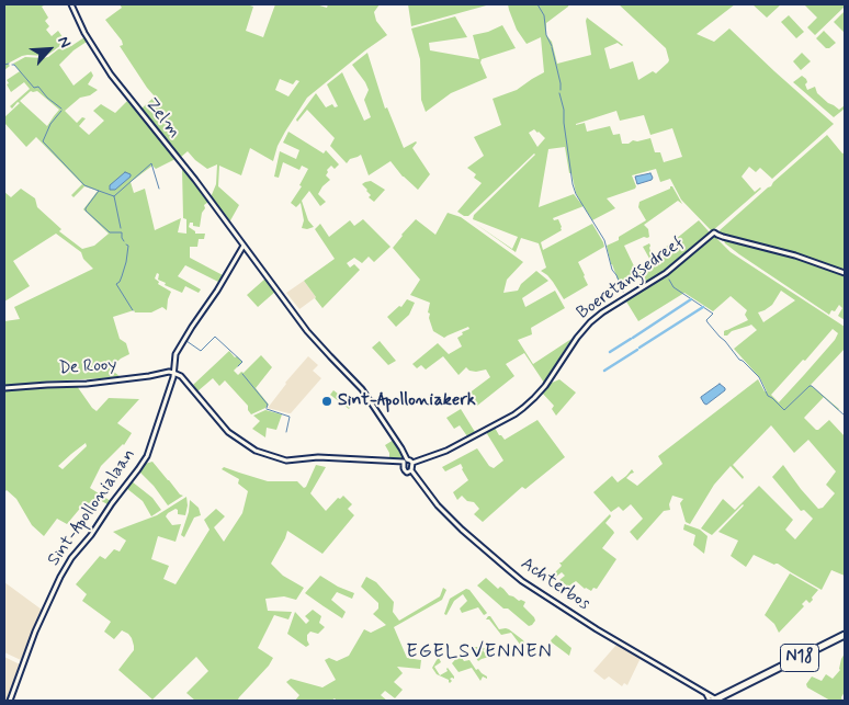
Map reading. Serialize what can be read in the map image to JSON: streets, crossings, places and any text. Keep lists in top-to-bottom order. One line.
{"streets":{"main road":["N18"],"street":["Zelm","Boeretangsedreef","De Rooy","Sint-Apollonialaan","Achterbos"]},"crossings":[["Zelm","Sint-Apollonialaan"],["Zelm","Achterbos"],["Boeretangsedreef","Achterbos"],["De Rooy","Sint-Apollonialaan"],["Sint-Apollonialaan","Achterbos"],["Achterbos","N18"]],"districts":["EGELSVENNEN"],"places":["Sint-Apolloniakerk"],"north":"top right"}
